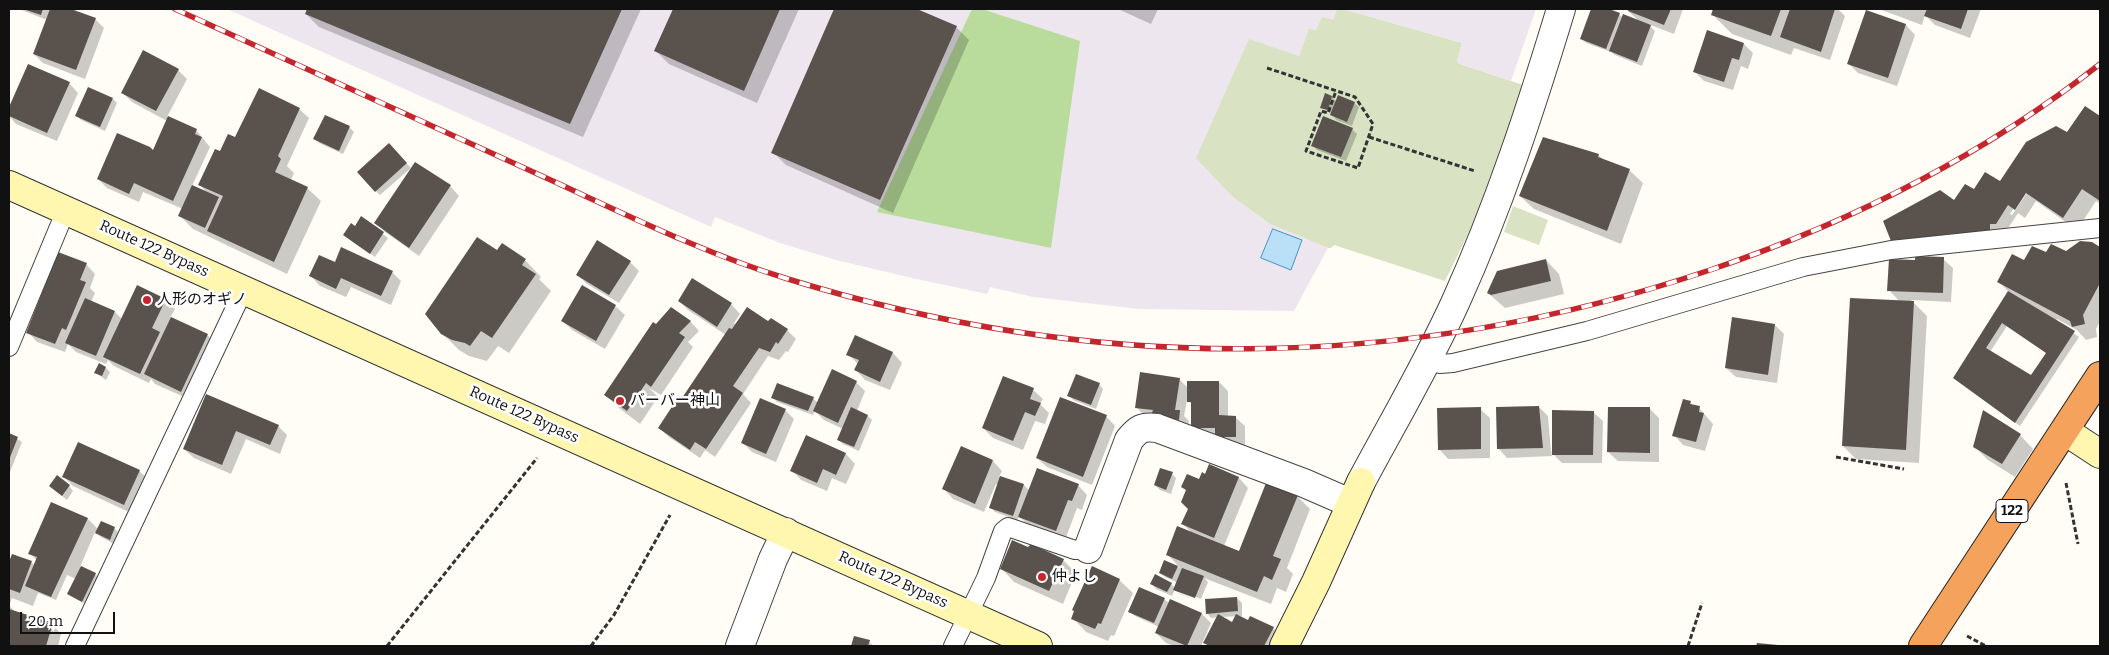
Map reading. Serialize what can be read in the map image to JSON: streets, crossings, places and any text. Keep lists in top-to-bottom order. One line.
{"streets":{"highway":["122"],"street":["Route 122 Bypass"]},"places":["人形のオギノ","バーバー神山","仲よし"],"scale_bar":"20 m"}
